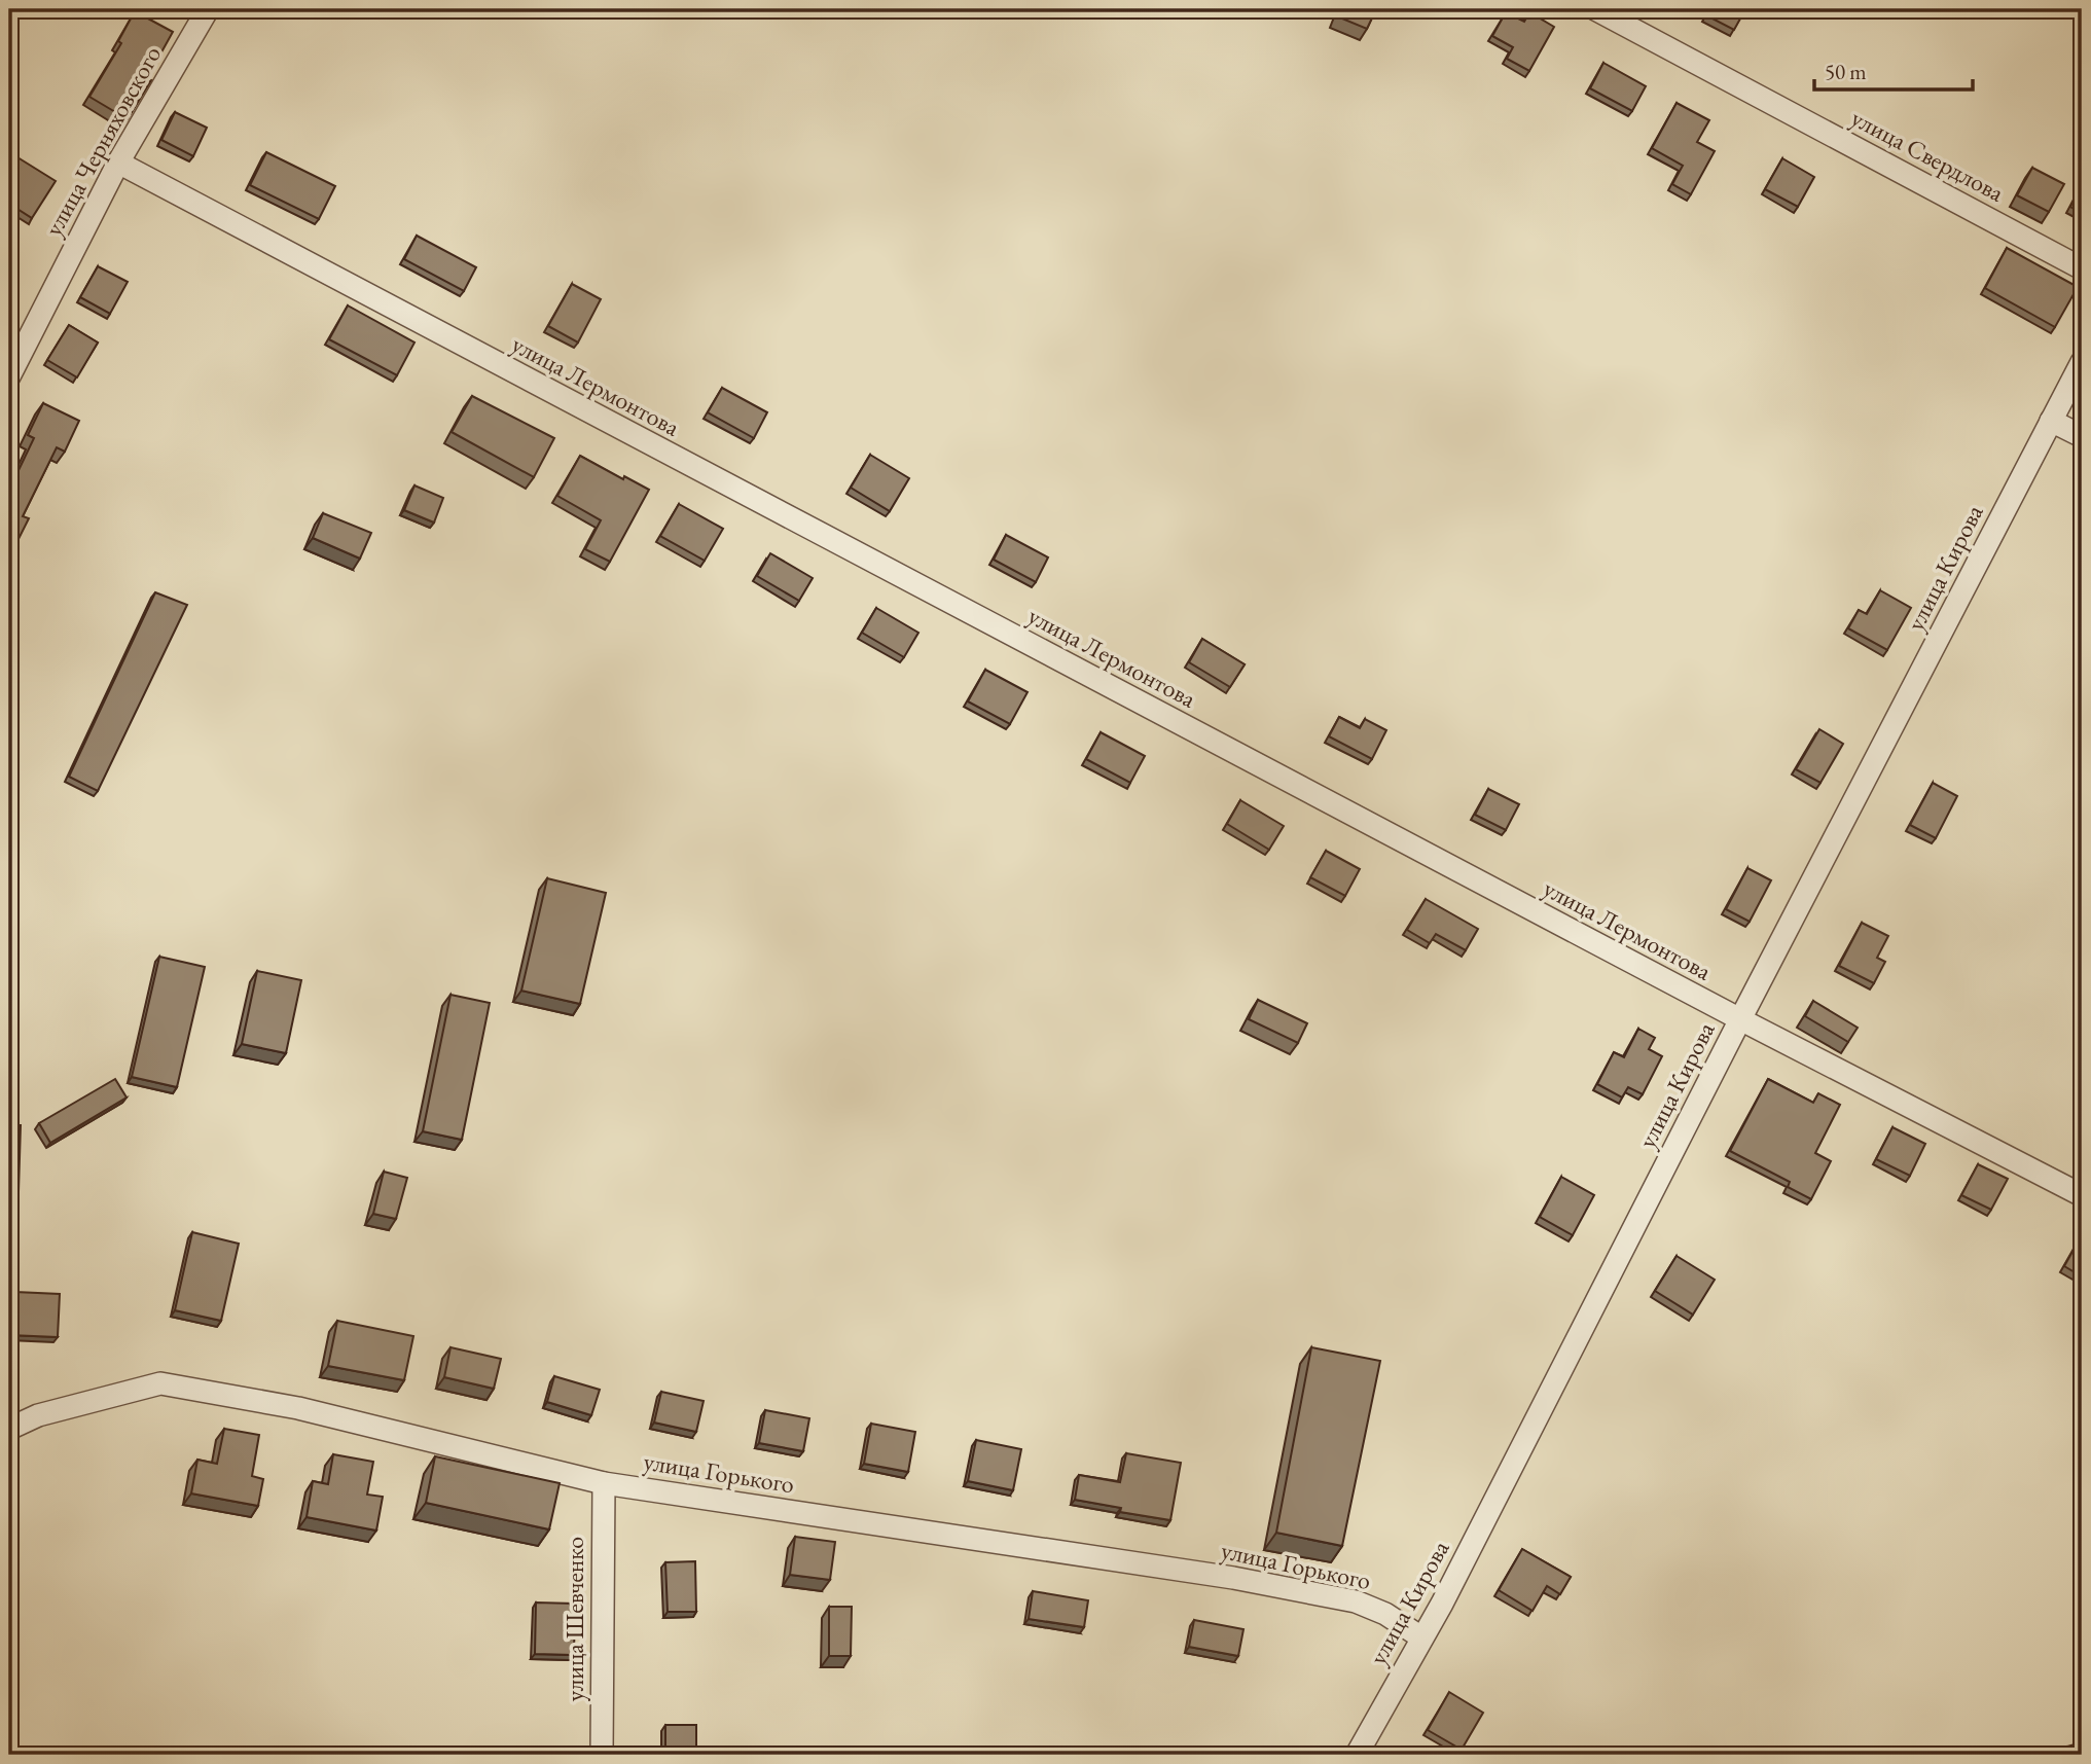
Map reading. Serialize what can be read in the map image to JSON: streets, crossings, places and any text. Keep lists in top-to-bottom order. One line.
{"streets":{"street":["улица Черняховского","улица Свердлова","улица Лермонтова","улица Кирова","улица Горького","улица Шевченко"]},"crossings":[["улица Черняховского","улица Лермонтова"],["улица Лермонтова","улица Кирова"],["улица Кирова","улица Горького"],["улица Горького","улица Шевченко"]],"scale_bar":"50 m"}
